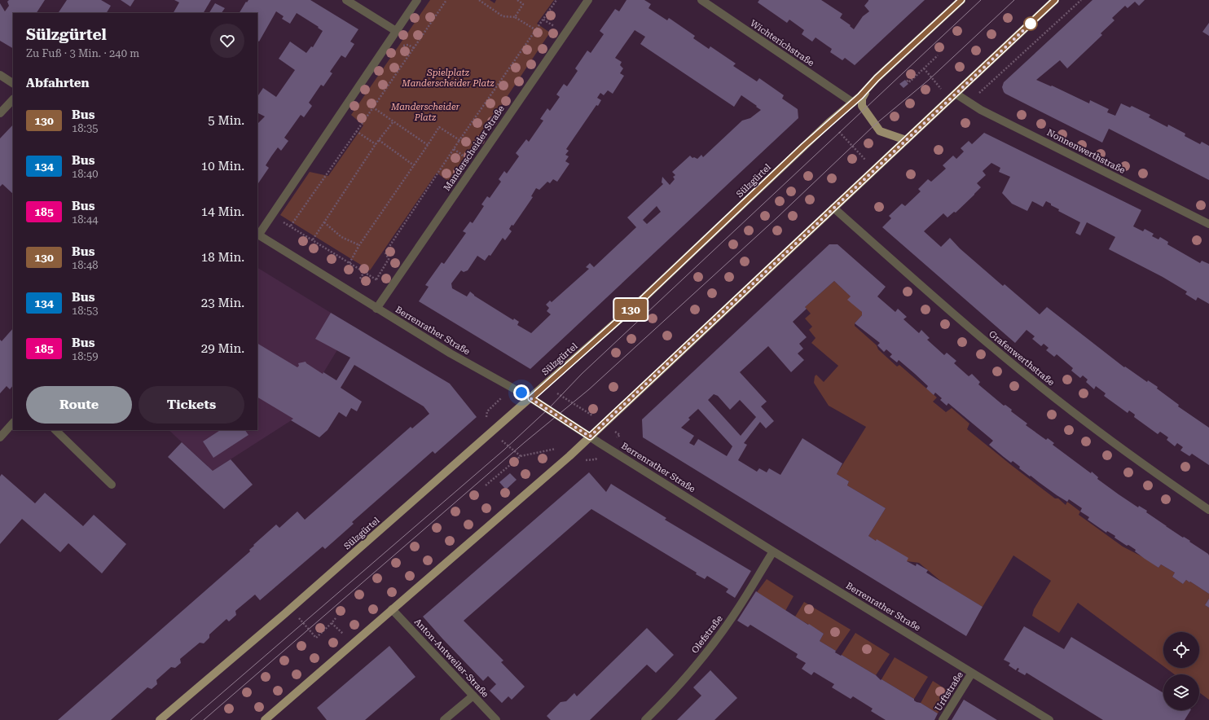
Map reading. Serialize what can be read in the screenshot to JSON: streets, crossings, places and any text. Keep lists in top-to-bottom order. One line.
{"streets":{"main road":["Sülzgürtel"],"street":["Wichterichstraße","Manderscheider Straße","Nonnenwerthstraße","Berrenrather Straße","Grafenwerthstraße","Olefstraße","Anton-Antweiler-Straße","Urftstraße"]},"crossings":[["Wichterichstraße","Sülzgürtel"],["Manderscheider Straße","Berrenrather Straße"],["Sülzgürtel","Berrenrather Straße"],["Berrenrather Straße","Olefstraße"],["Berrenrather Straße","Urftstraße"]],"parks":["Spielplatz Manderscheider Platz","Manderscheider Platz"],"lines":["bus line 130"],"page":{"on_map":"130","heading":[["Sülzgürtel","Zu Fuß · 3 Min. · 240 m"],"Abfahrten"],"list":[{"mark":"130","name":"Bus","note":"18:35","value":"5 Min."},{"mark":"134","name":"Bus","note":"18:40","value":"10 Min."},{"mark":"185","name":"Bus","note":"18:44","value":"14 Min."},{"mark":"130","name":"Bus","note":"18:48","value":"18 Min."},{"mark":"134","name":"Bus","note":"18:53","value":"23 Min."},{"mark":"185","name":"Bus","note":"18:59","value":"29 Min."}],"buttons":["Route","Tickets"]}}
